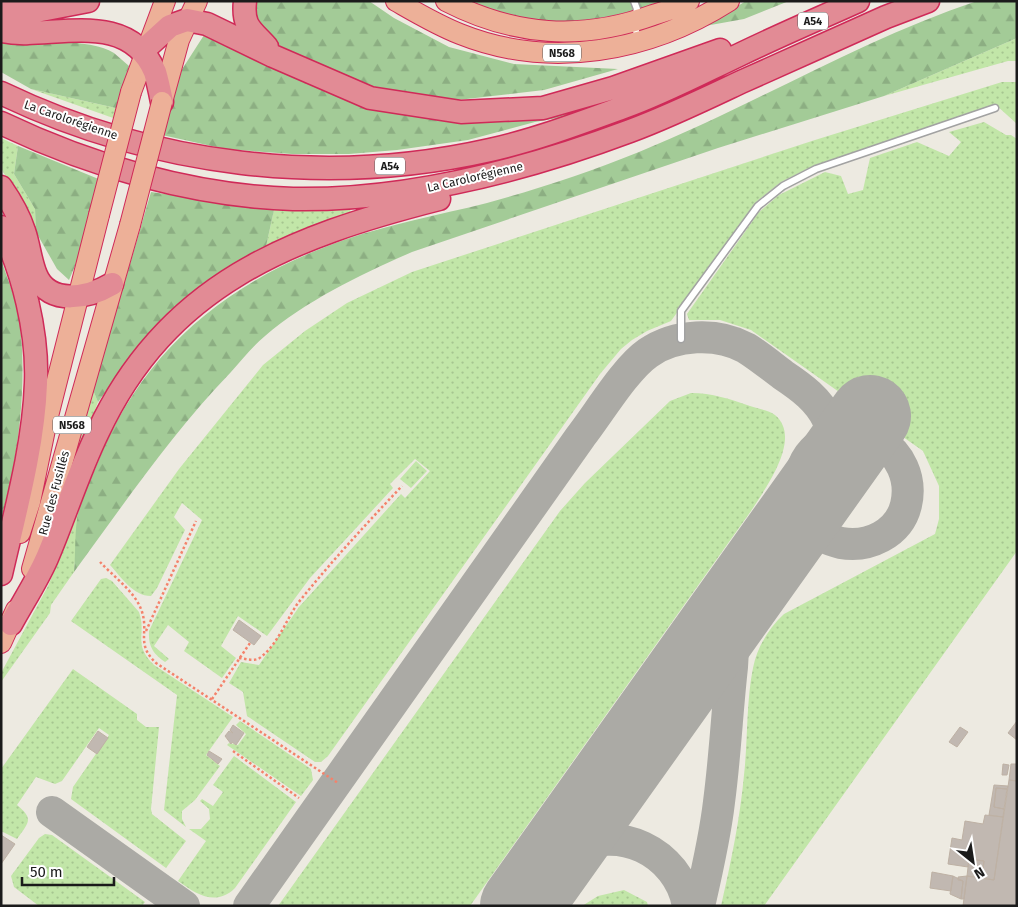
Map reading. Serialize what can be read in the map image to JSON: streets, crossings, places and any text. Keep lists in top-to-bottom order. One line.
{"streets":{"highway":["A54","N568","La Carolorégienne","Rue des Fusillés"]},"crossings":[["N568","Rue des Fusillés"]],"scale_bar":"50 m","north":"bottom right"}
